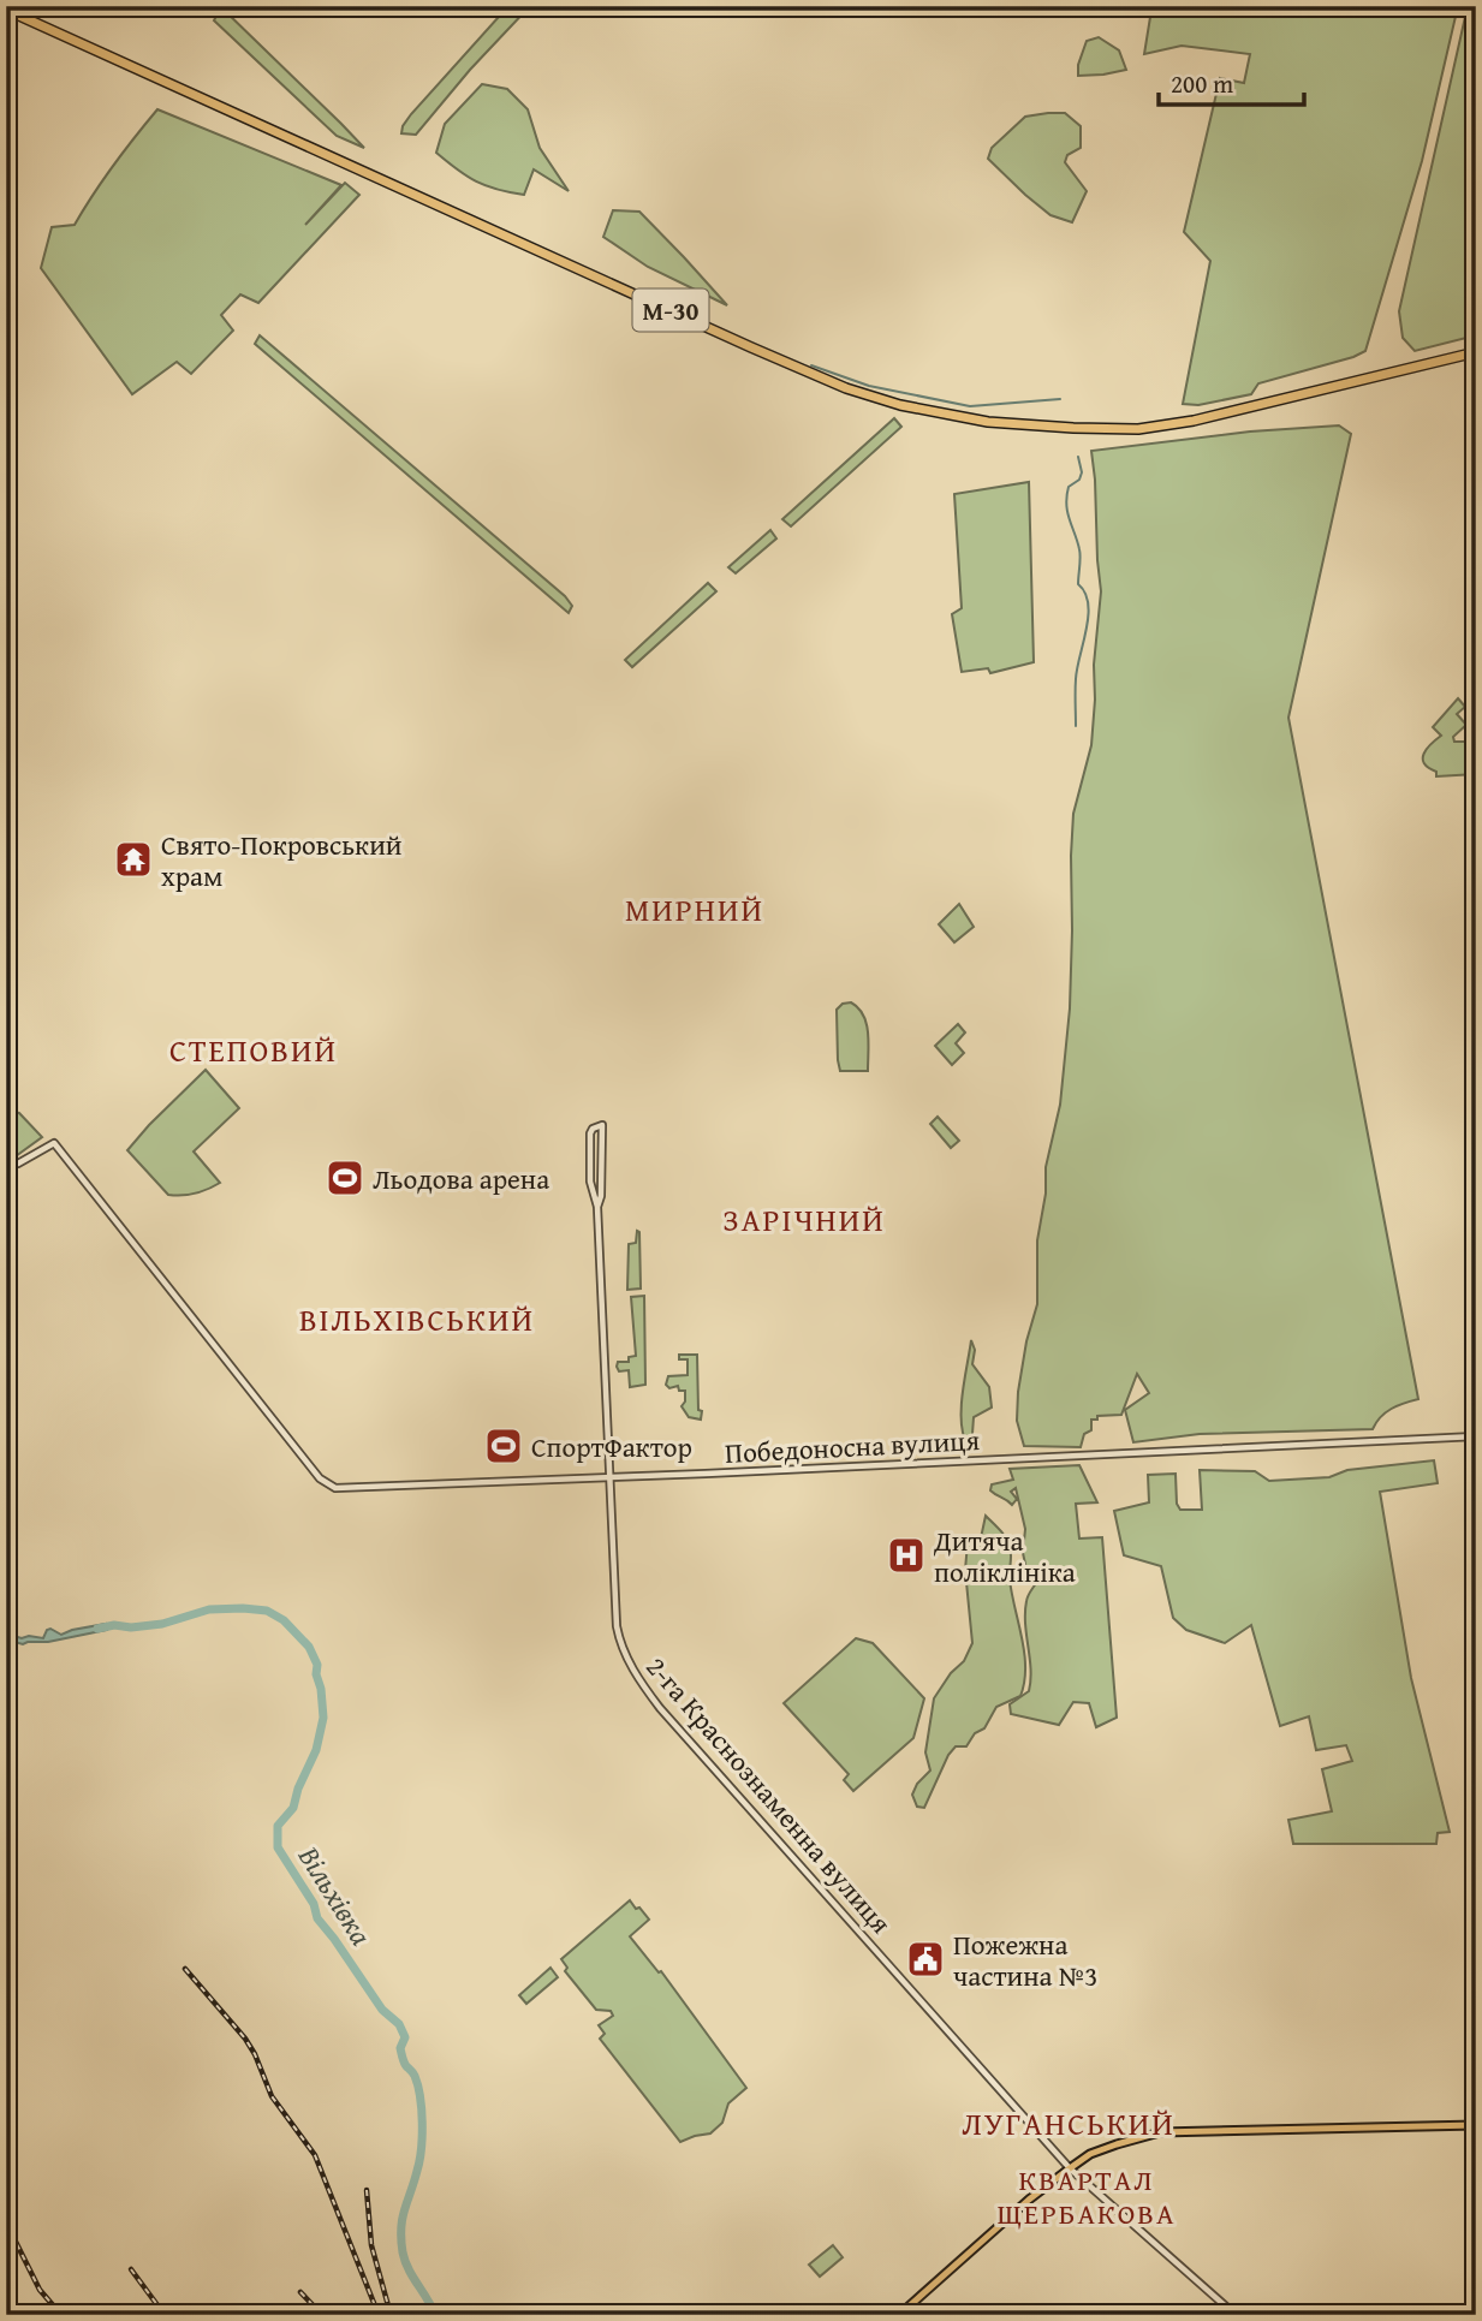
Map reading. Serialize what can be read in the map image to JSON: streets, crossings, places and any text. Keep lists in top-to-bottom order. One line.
{"streets":{"highway":["М-30"],"street":["Победоносна вулиця","2-га Краснознаменна вулиця"]},"crossings":[["Победоносна вулиця","2-га Краснознаменна вулиця"]],"districts":["МИРНИЙ","СТЕПОВИЙ","ЗАРІЧНИЙ","ВІЛЬХІВСЬКИЙ","ЛУГАНСЬКИЙ","КВАРТАЛ ЩЕРБАКОВА"],"water":["Вільхівка"],"places":{"temple":["Свято-Покровський храм"],"sports":["Льодова арена","СпортФактор"],"hospital":["Дитяча поліклініка"],"public building":["Пожежна частина №3"]},"scale_bar":"200 m"}
